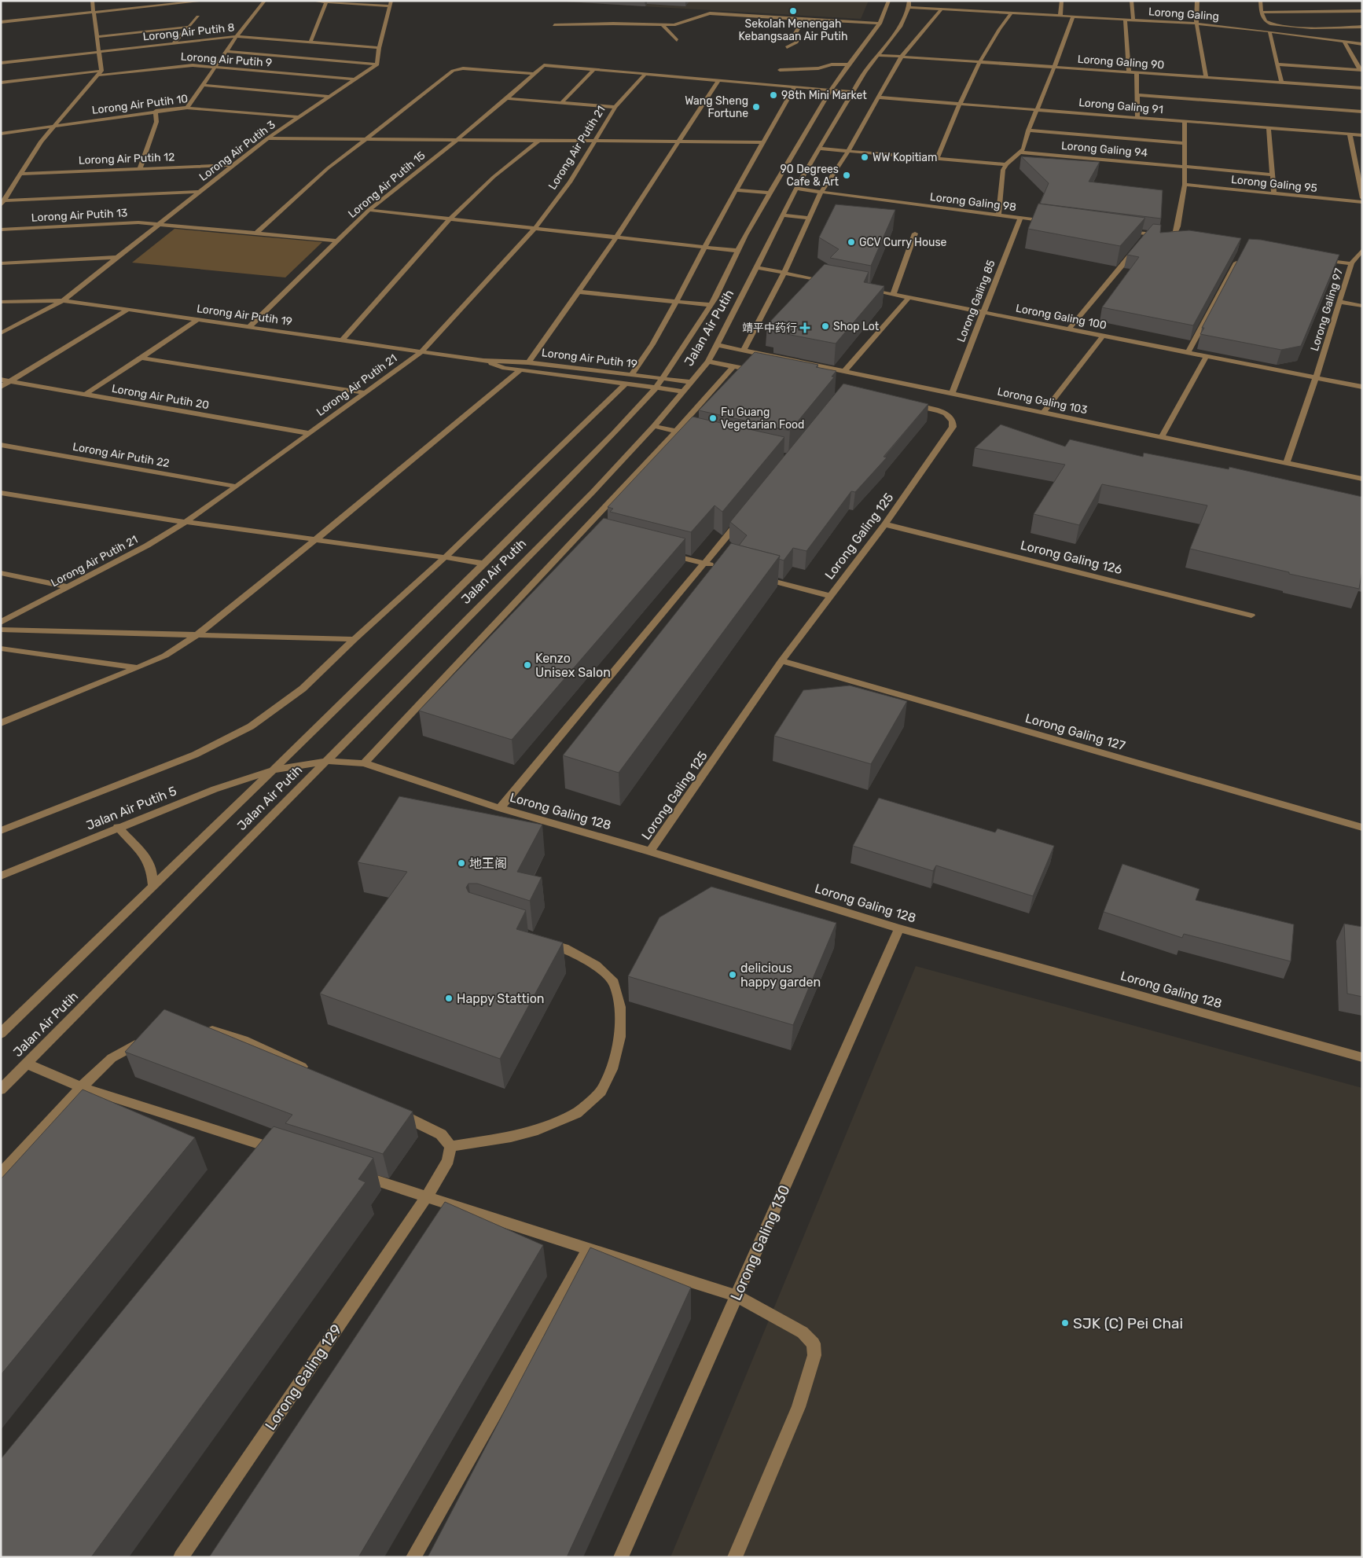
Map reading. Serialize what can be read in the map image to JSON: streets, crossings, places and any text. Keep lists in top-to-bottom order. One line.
{"streets":{"street":["Lorong Galing","Lorong Air Putih 8","Lorong Air Putih 9","Lorong Galing 90","Lorong Air Putih 10","Lorong Galing 91","Lorong Air Putih 21","Lorong Galing 94","Lorong Air Putih 3","Lorong Air Putih 12","Lorong Galing 95","Lorong Air Putih 15","Lorong Galing 98","Lorong Air Putih 13","Lorong Galing 85","Lorong Galing 97","Lorong Air Putih 19","Lorong Galing 100","Jalan Air Putih","Lorong Air Putih 20","Lorong Galing 103","Lorong Air Putih 22","Lorong Galing 125","Lorong Galing 126","Lorong Galing 127","Jalan Air Putih 5","Lorong Galing 128","Lorong Galing 130","Lorong Galing 129"]},"crossings":[["Lorong Galing","Jalan Air Putih"],["Lorong Air Putih 9","Lorong Air Putih 3"],["Lorong Galing 90","Jalan Air Putih"],["Lorong Air Putih 10","Lorong Air Putih 3"],["Lorong Air Putih 21","Lorong Air Putih 19"],["Lorong Air Putih 21","Lorong Air Putih 20"],["Lorong Air Putih 21","Lorong Air Putih 22"],["Lorong Air Putih 3","Lorong Air Putih 12"],["Lorong Air Putih 3","Lorong Air Putih 13"],["Lorong Air Putih 3","Lorong Air Putih 19"],["Lorong Air Putih 15","Lorong Air Putih 13"],["Lorong Air Putih 15","Lorong Air Putih 19"],["Lorong Galing 98","Lorong Galing 85"],["Lorong Galing 98","Jalan Air Putih"],["Lorong Galing 85","Lorong Galing 100"],["Lorong Galing 85","Lorong Galing 103"],["Lorong Galing 97","Lorong Galing 100"],["Lorong Galing 97","Lorong Galing 103"],["Lorong Air Putih 19","Jalan Air Putih"],["Jalan Air Putih","Lorong Galing 103"],["Jalan Air Putih","Jalan Air Putih 5"],["Jalan Air Putih","Lorong Galing 128"],["Lorong Galing 125","Lorong Galing 126"],["Lorong Galing 125","Lorong Galing 127"],["Lorong Galing 125","Lorong Galing 128"],["Jalan Air Putih 5","Lorong Galing 128"],["Lorong Galing 128","Lorong Galing 130"]],"places":{"other":["Sekolah Menengah Kebangsaan Air Putih","98th Mini Market","Wang Sheng Fortune","WW Kopitiam","90 Degrees Cafe & Art","GCV Curry House","Shop Lot","Fu Guang Vegetarian Food","Kenzo Unisex Salon","地王阁","delicious happy garden","Happy Stattion","SJK (C) Pei Chai"],"health":["靖平中药行"]}}
